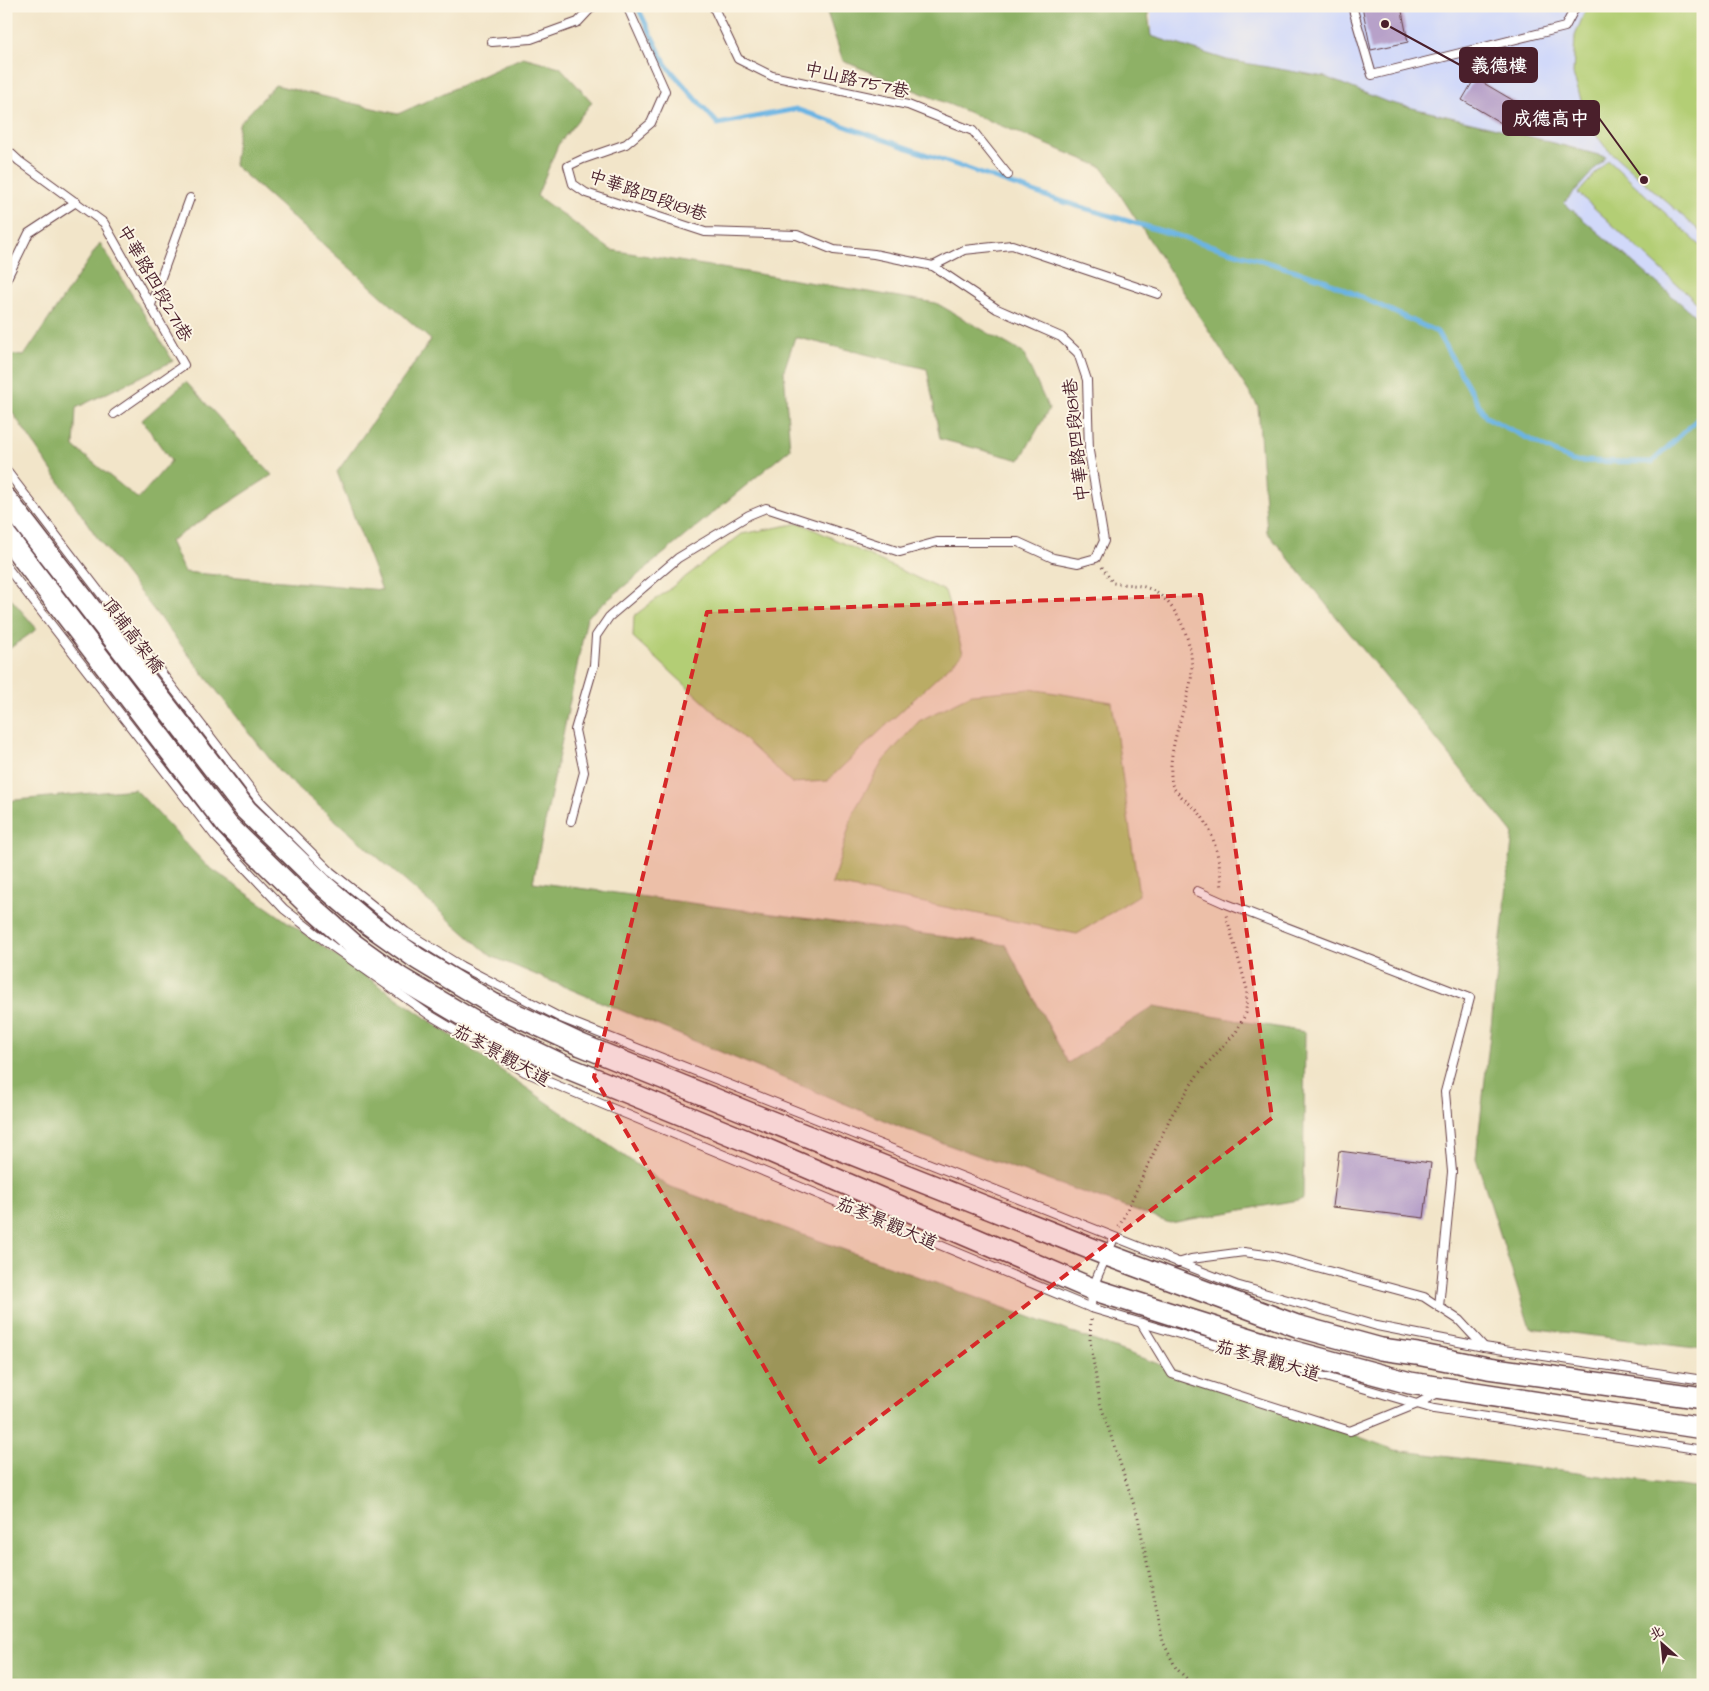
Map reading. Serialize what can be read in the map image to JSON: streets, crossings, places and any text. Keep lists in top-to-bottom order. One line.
{"streets":{"street":["頂埔高架橋","茄苳景觀大道"],"lane":["中山路757巷","中華路四段181巷","中華路四段271巷"]},"places":["義德樓","成德高中"],"north":"top left"}
